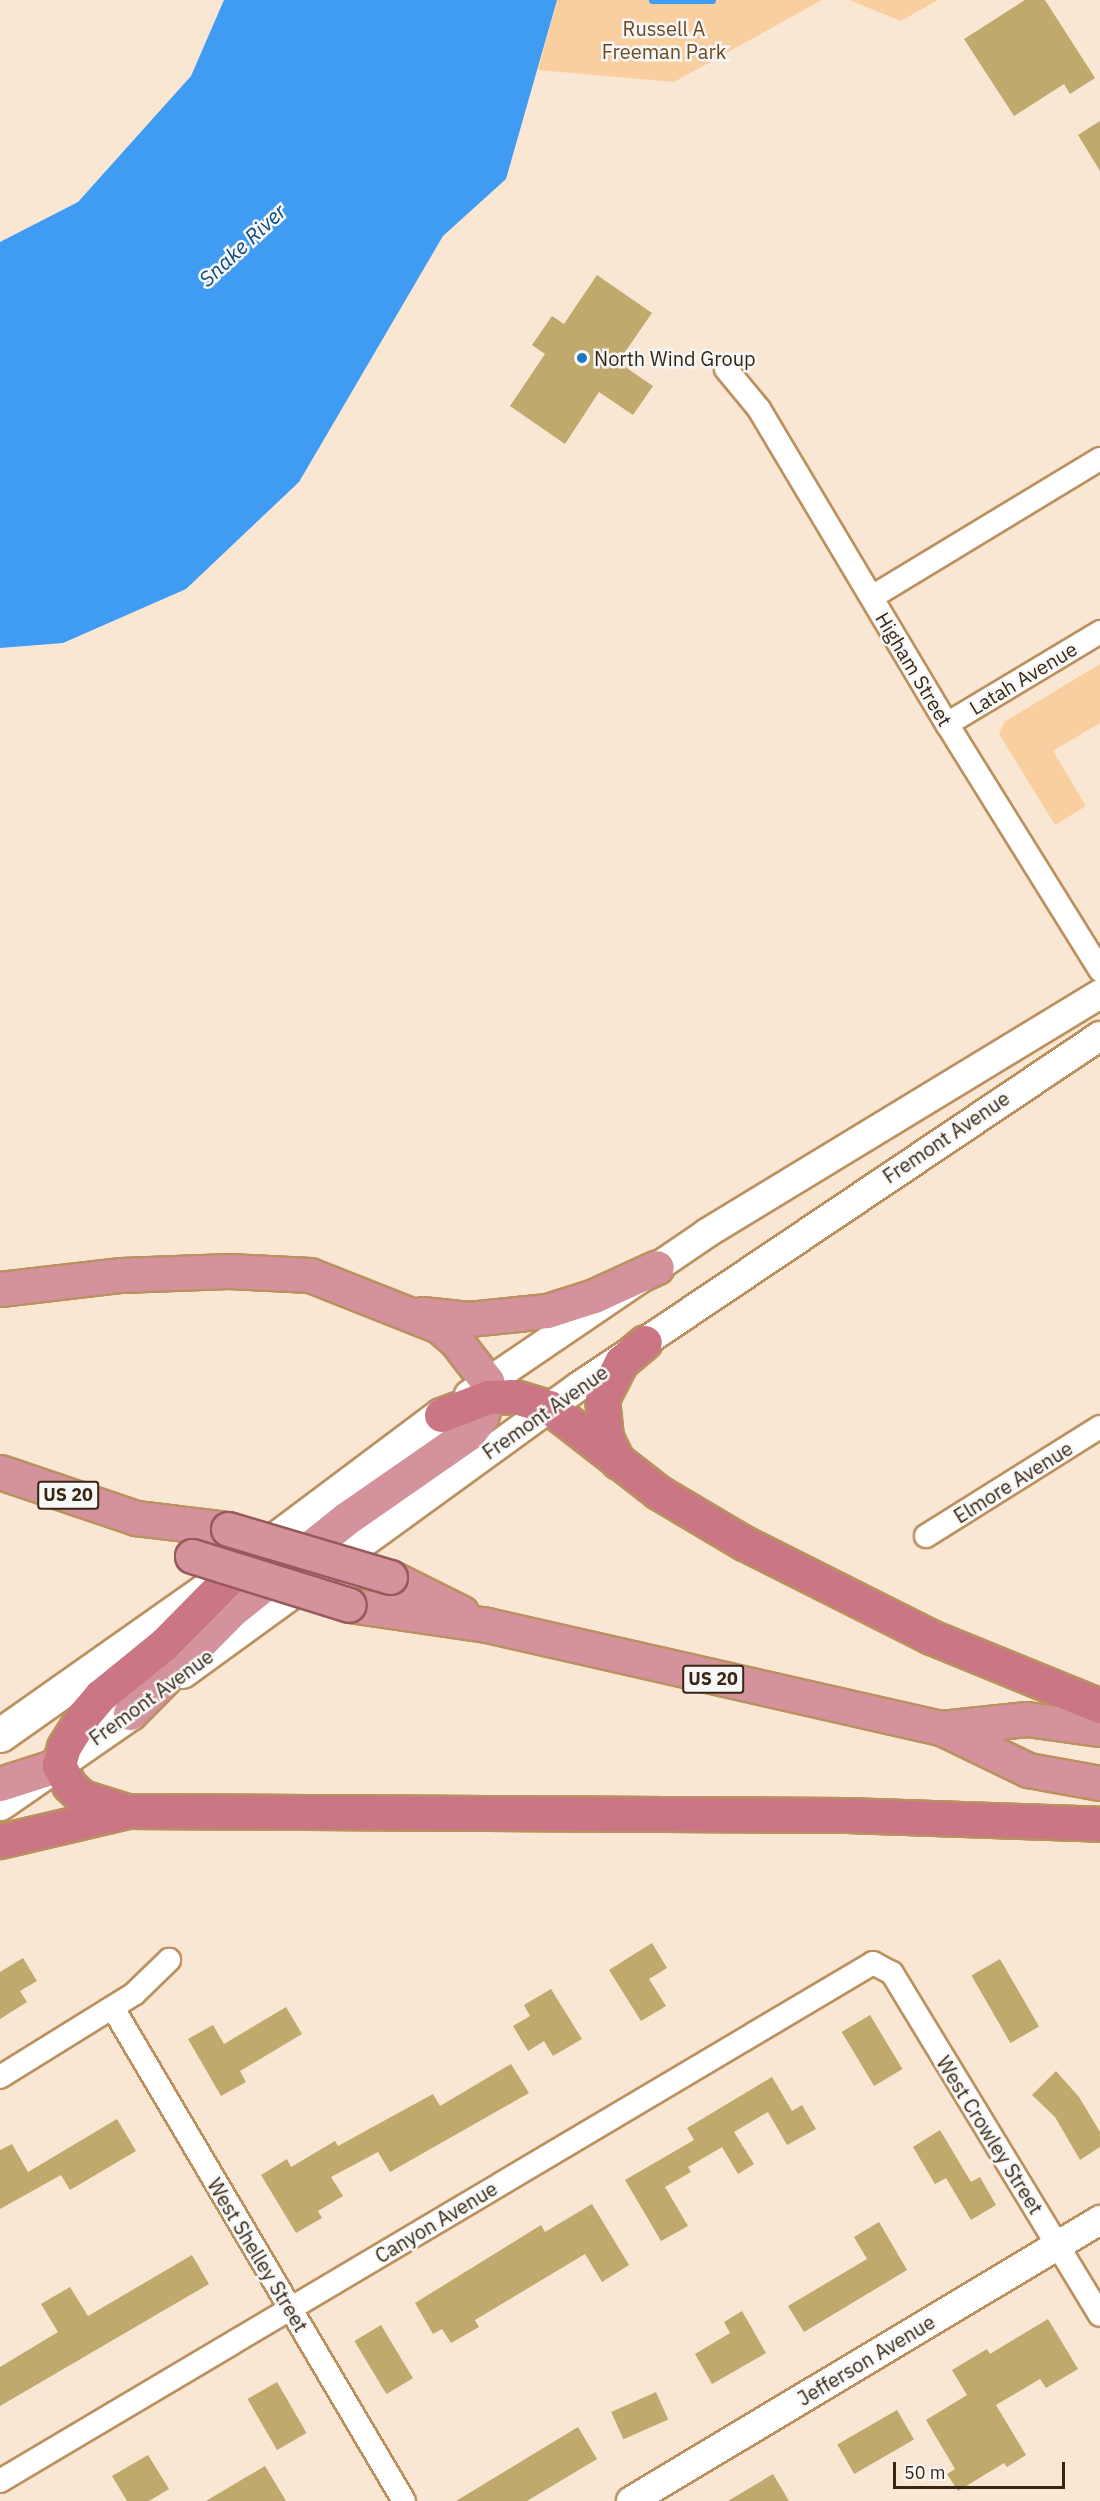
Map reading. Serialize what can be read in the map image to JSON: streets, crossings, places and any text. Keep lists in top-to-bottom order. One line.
{"streets":{"highway":["US 20"],"main road":["Fremont Avenue"],"street":["Higham Street","Latah Avenue","Elmore Avenue","West Crowley Street","Canyon Avenue","West Shelley Street","Jefferson Avenue"]},"crossings":[["Higham Street","Latah Avenue"],["West Crowley Street","Canyon Avenue"],["West Crowley Street","Jefferson Avenue"],["Canyon Avenue","West Shelley Street"]],"water":["Snake River"],"parks":["Russell A Freeman Park"],"places":["North Wind Group"],"scale_bar":"50 m"}
